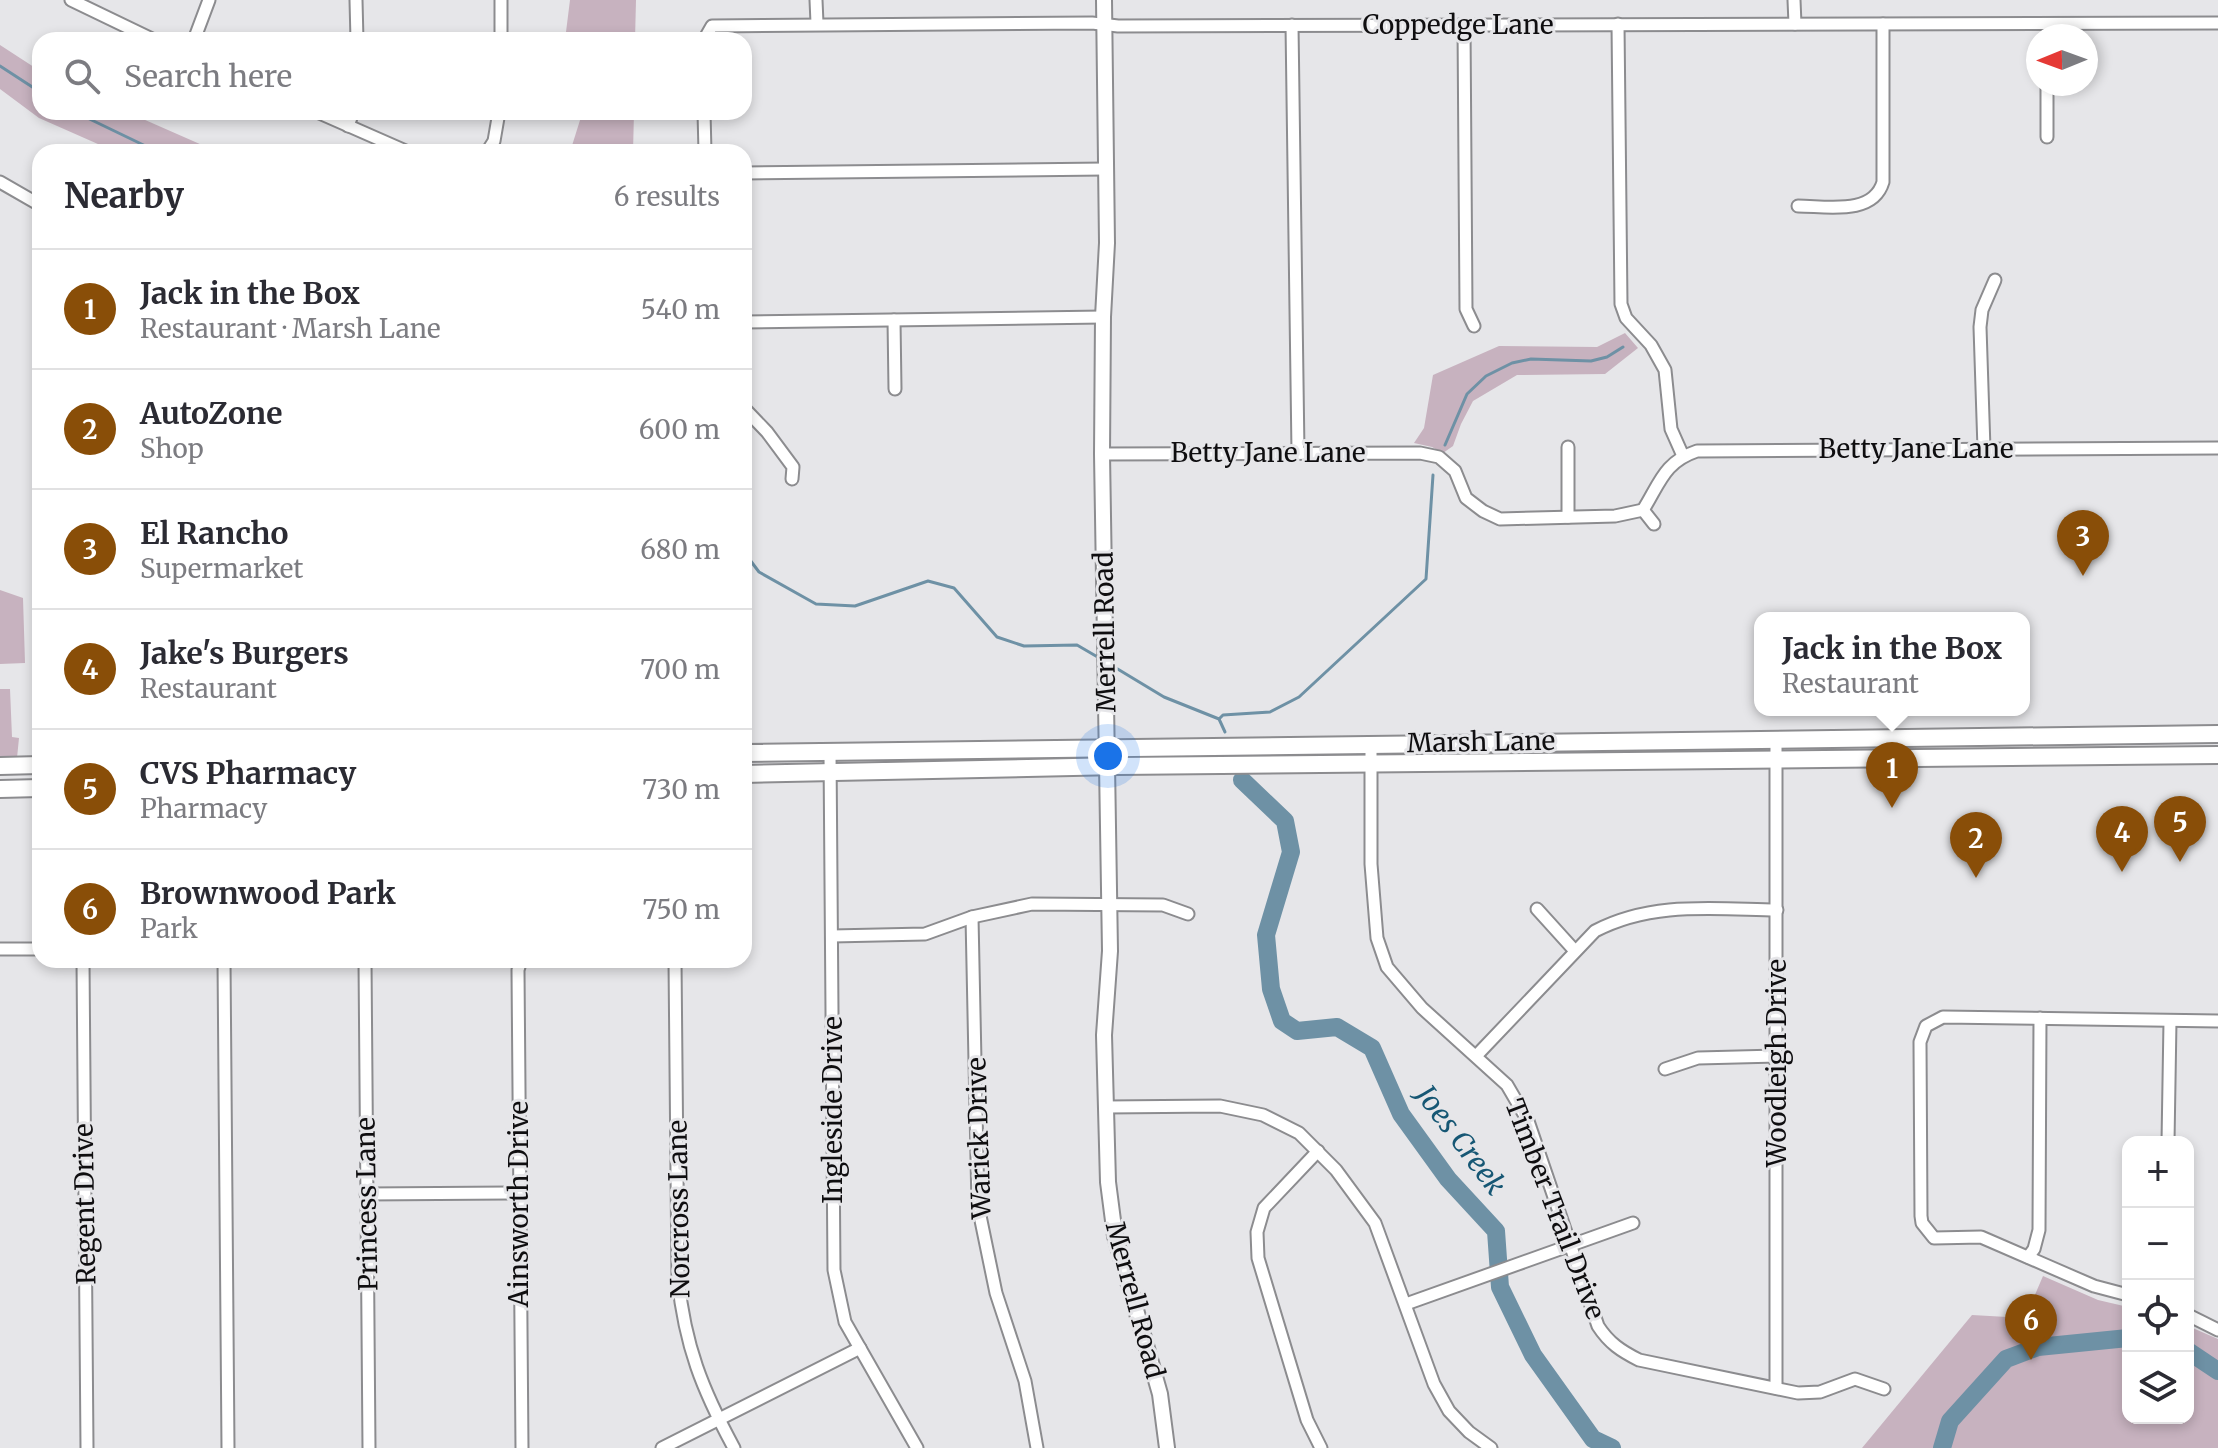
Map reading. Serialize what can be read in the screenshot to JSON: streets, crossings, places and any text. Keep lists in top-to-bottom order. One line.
{"streets":{"main road":["Marsh Lane"],"street":["Coppedge Lane","Betty Jane Lane","Merrell Road","Woodleigh Drive","Ingleside Drive","Warick Drive","Regent Drive","Princess Lane","Ainsworth Drive","Norcross Lane","Timber Trail Drive"]},"crossings":[["Coppedge Lane","Merrell Road"],["Betty Jane Lane","Merrell Road"],["Merrell Road","Marsh Lane"],["Marsh Lane","Woodleigh Drive"],["Marsh Lane","Ingleside Drive"],["Marsh Lane","Timber Trail Drive"],["Woodleigh Drive","Timber Trail Drive"]],"water":["Joes Creek"],"north":"left","page":{"search":"Search here","heading":["Nearby","6 results"],"list":[{"mark":"1","name":"Jack in the Box","note":"Restaurant · Marsh Lane","value":"540 m"},{"mark":"2","name":"AutoZone","note":"Shop","value":"600 m"},{"mark":"3","name":"El Rancho","note":"Supermarket","value":"680 m"},{"mark":"4","name":"Jake's Burgers","note":"Restaurant","value":"700 m"},{"mark":"5","name":"CVS Pharmacy","note":"Pharmacy","value":"730 m"},{"mark":"6","name":"Brownwood Park","note":"Park","value":"750 m"}],"pins":["3","1","5","4","2","6"],"popup":["Jack in the Box","Restaurant"],"map_buttons":["+","−"]}}
